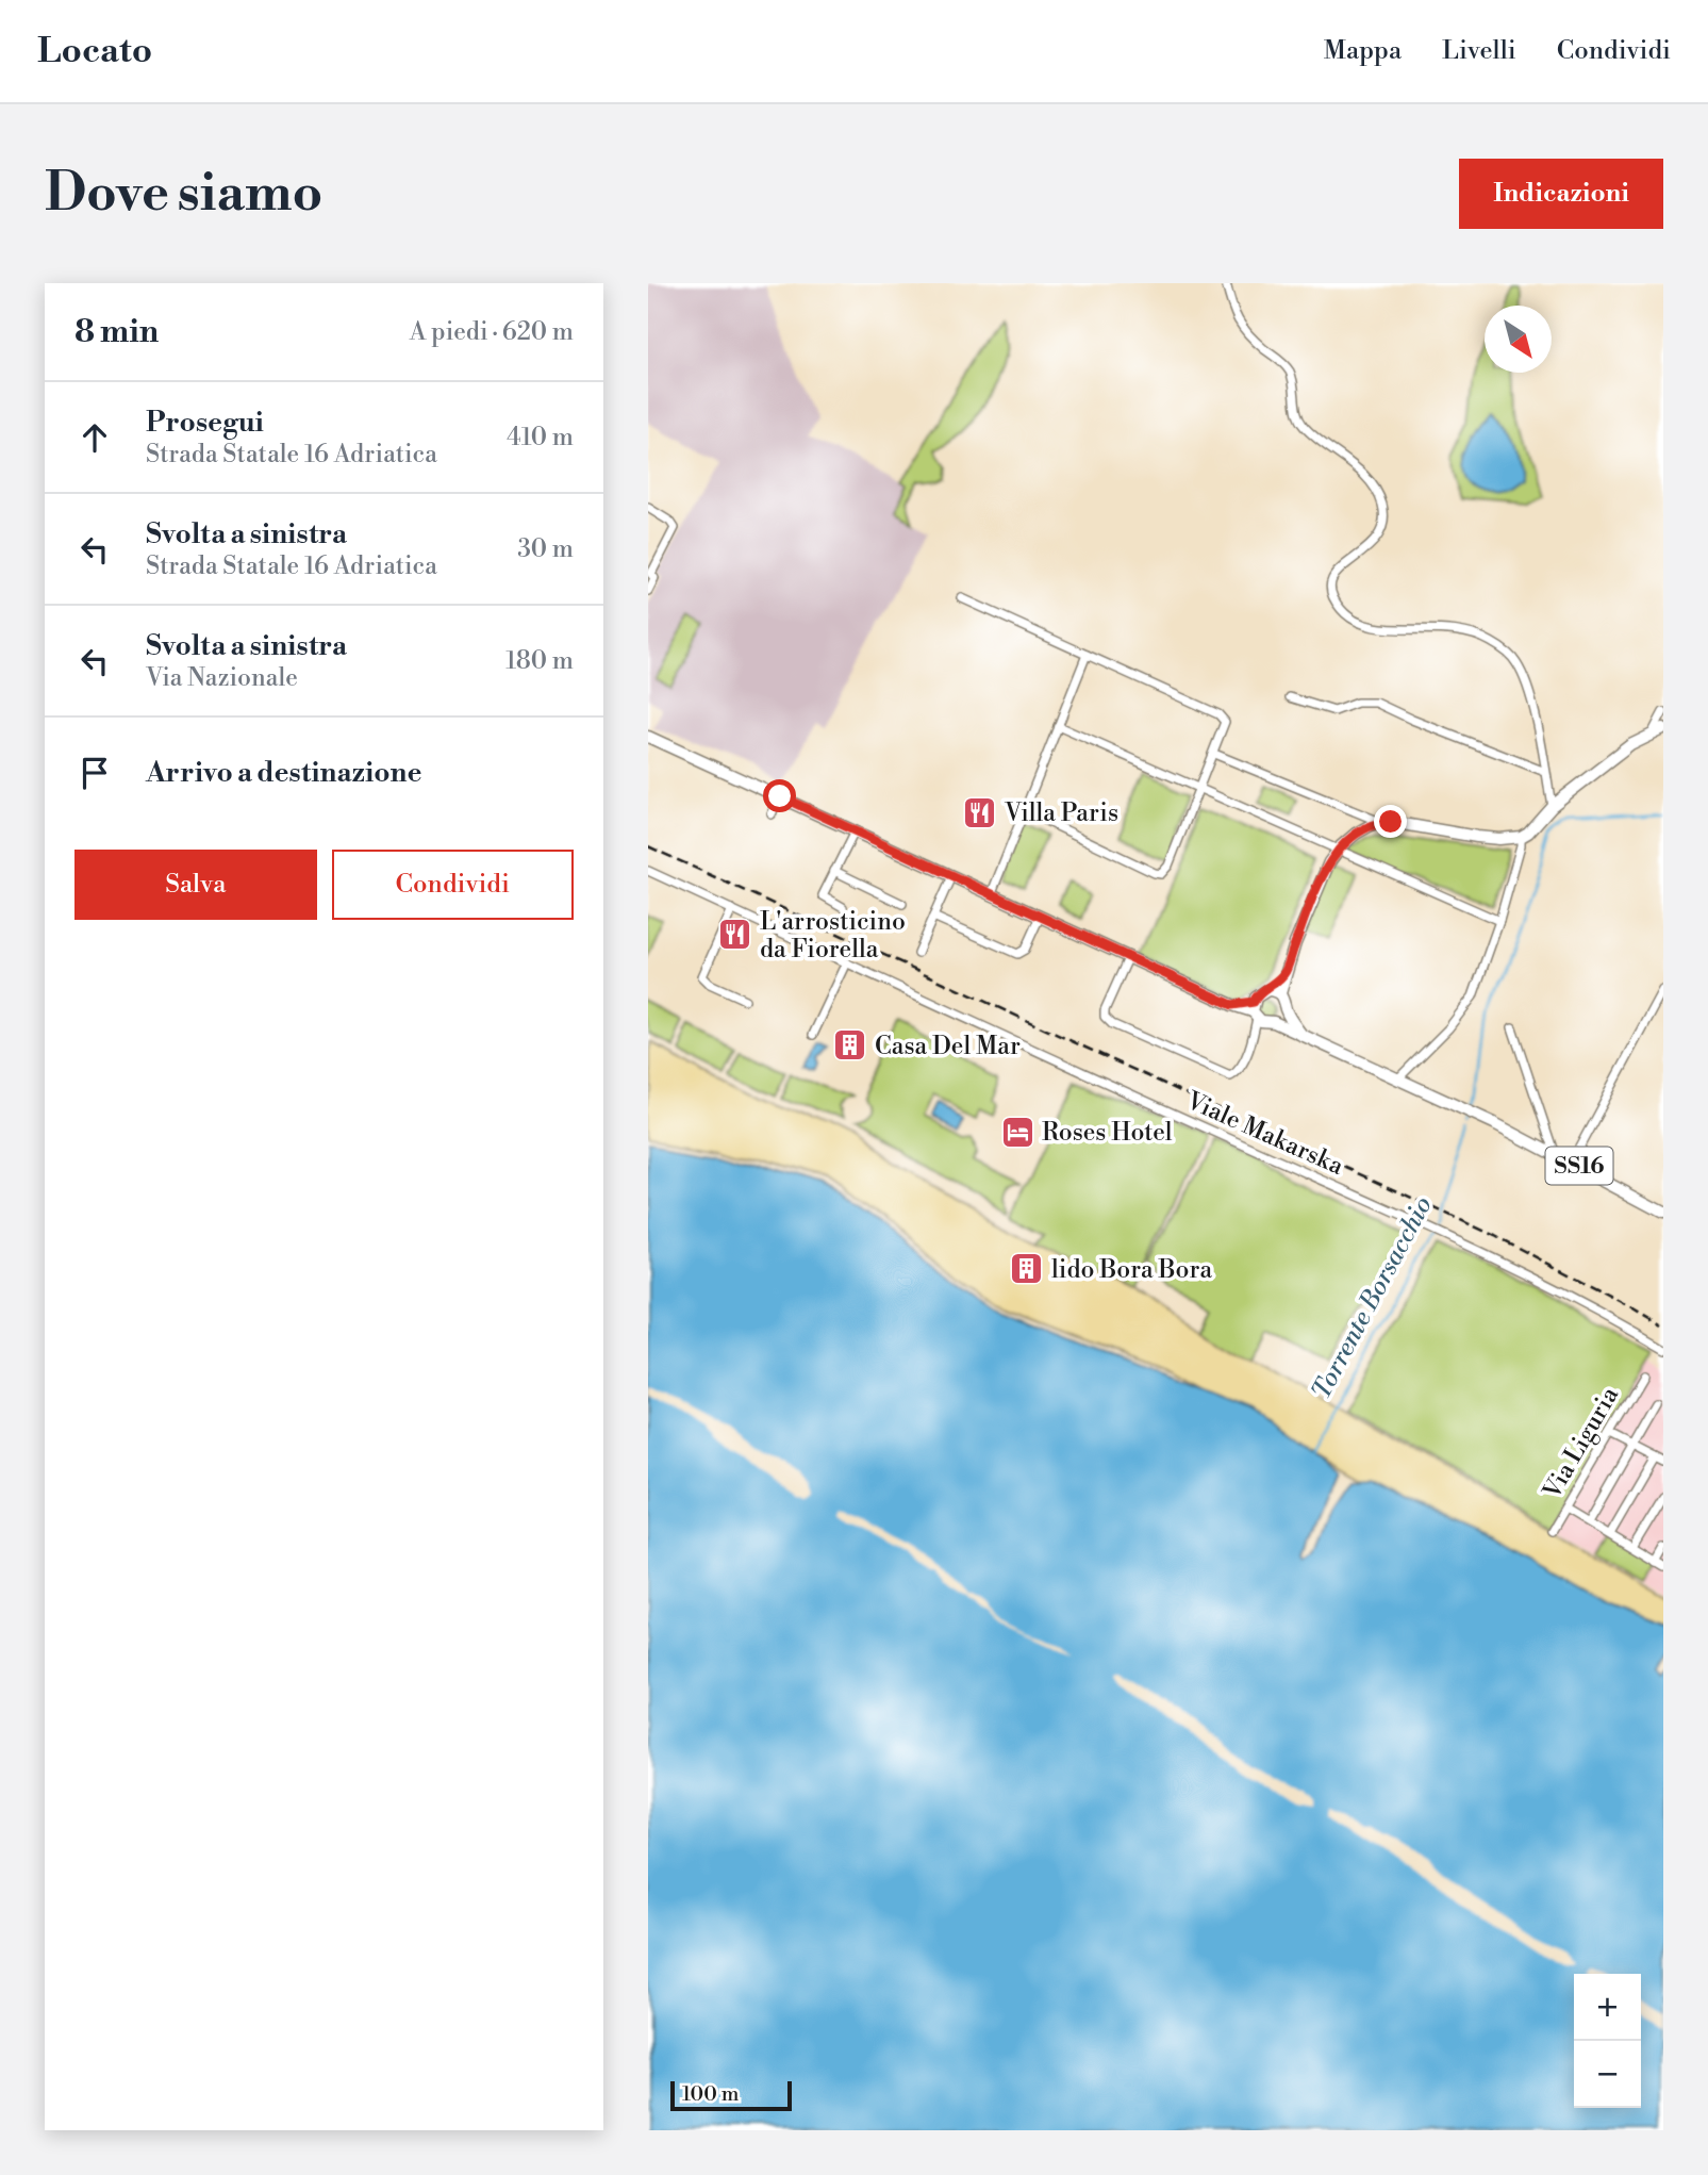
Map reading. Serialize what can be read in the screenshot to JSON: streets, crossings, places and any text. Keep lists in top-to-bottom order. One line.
{"streets":{"main road":["SS16"],"street":["Viale Makarska","Via Liguria"]},"water":["Torrente Borsacchio"],"places":{"restaurant":["Villa Paris","L'arrosticino da Fiorella"],"building":["Casa Del Mar","lido Bora Bora"],"hotel":["Roses Hotel"]},"scale_bar":"100 m","north":"bottom right","page":{"header":"Locato","nav":["Mappa","Livelli","Condividi"],"buttons":["Indicazioni",["Salva","Condividi"]],"title":"Dove siamo","heading":["8 min","A piedi · 620 m"],"list":[["Prosegui","Strada Statale 16 Adriatica","410 m"],["Svolta a sinistra","Strada Statale 16 Adriatica","30 m"],["Svolta a sinistra","Via Nazionale","180 m"],"Arrivo a destinazione"],"map_buttons":["+","−"],"scale":"100 m"}}
